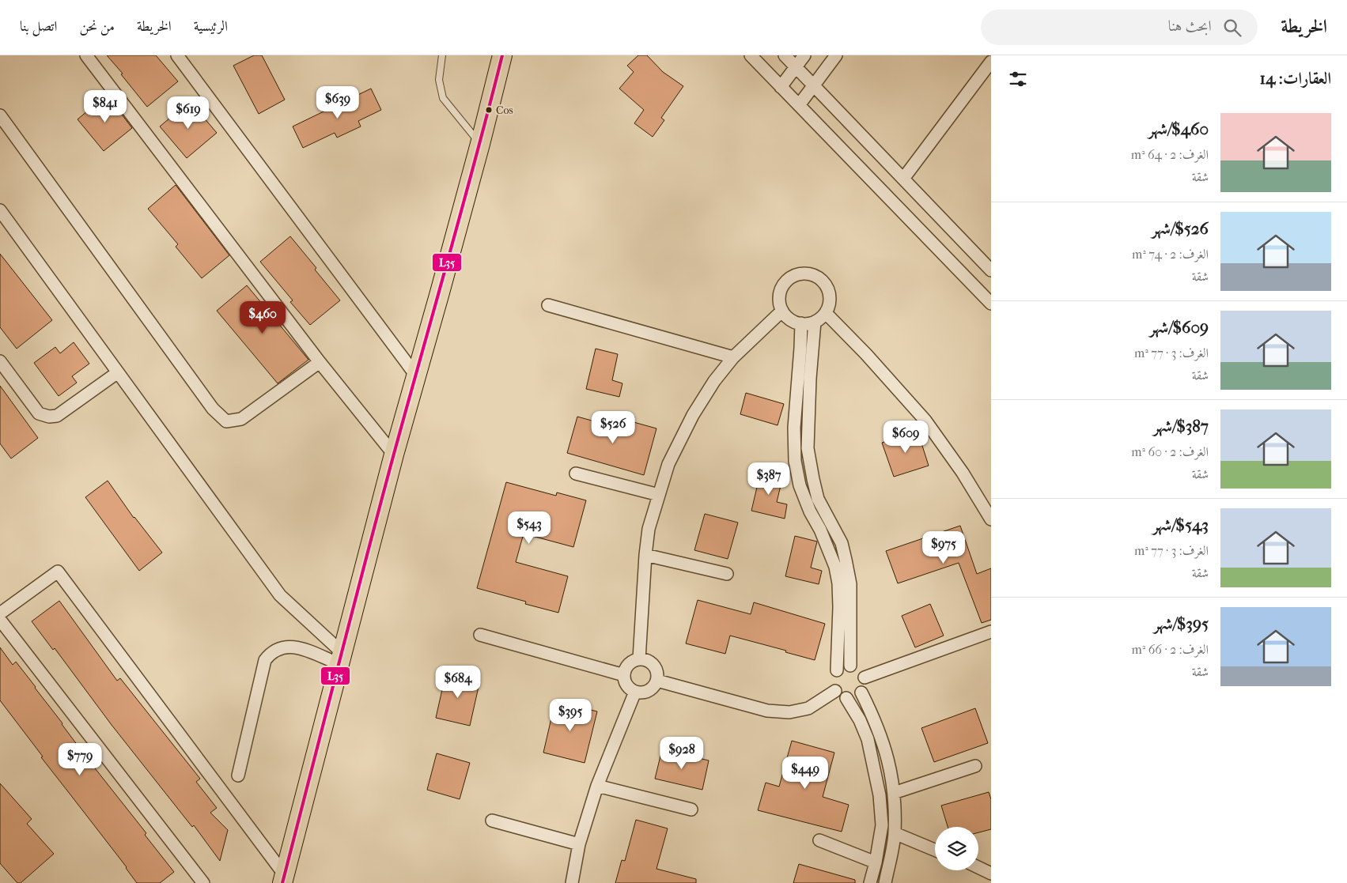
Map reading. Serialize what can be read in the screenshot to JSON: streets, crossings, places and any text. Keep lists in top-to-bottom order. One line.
{"places":["Cos"],"lines":["transit line L35"],"page":{"header":"الخريطة","search":"ابحث هنا","nav":["الرئيسية","الخريطة","من نحن","اتصل بنا"],"heading":"العقارات: 14","price":["$639","$841","$619","$460","$526","$609","$387","$543","$975","$684","$395","$928","$779","$449"],"list":[{"name":"$460/شهر","note":"الغرف: 2 · 64 m² · شقة"},{"name":"$526/شهر","note":"الغرف: 2 · 74 m² · شقة"},{"name":"$609/شهر","note":"الغرف: 3 · 77 m² · شقة"},{"name":"$387/شهر","note":"الغرف: 2 · 60 m² · شقة"},{"name":"$543/شهر","note":"الغرف: 3 · 77 m² · شقة"},{"name":"$395/شهر","note":"الغرف: 2 · 66 m² · شقة"}]}}
